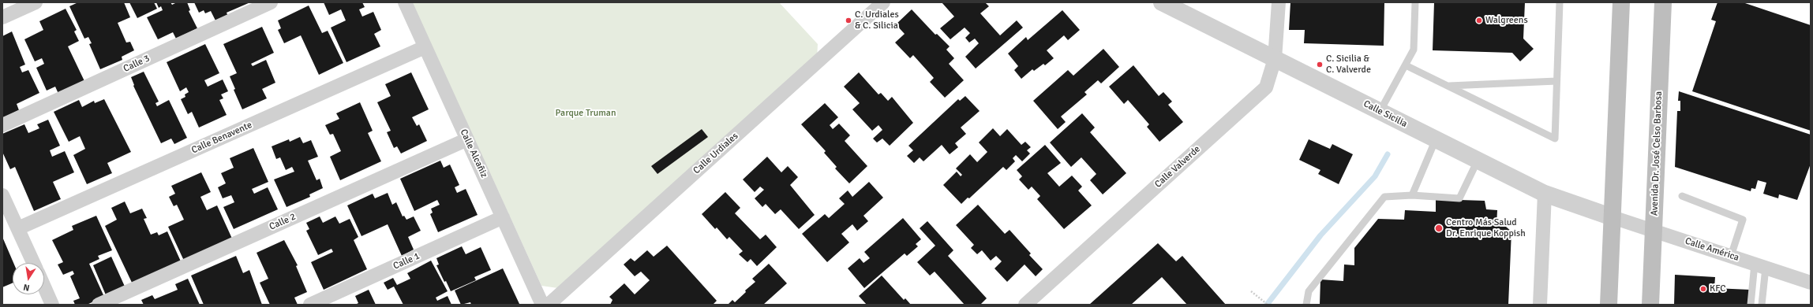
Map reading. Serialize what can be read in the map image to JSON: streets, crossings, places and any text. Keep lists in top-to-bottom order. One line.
{"streets":{"main road":["Avenida Dr. José Celso Barbosa"],"street":["Calle 3","Calle Sicilia","Calle Benavente","Calle Alcañiz","Calle Urdiales","Calle Valverde","Calle 2","Calle América","Calle 1"]},"crossings":[["Calle Sicilia","Calle Valverde"],["Calle Sicilia","Calle América"],["Calle Benavente","Calle Alcañiz"],["Calle Alcañiz","Calle 2"],["Calle Alcañiz","Calle 1"],["Avenida Dr. José Celso Barbosa","Calle América"]],"parks":["Parque Truman"],"places":["C. Urdiales & C. Silicia","Walgreens","C. Sicilia & C. Valverde","Centro Más Salud Dr. Enrique Koppish","KFC"],"north":"bottom"}
